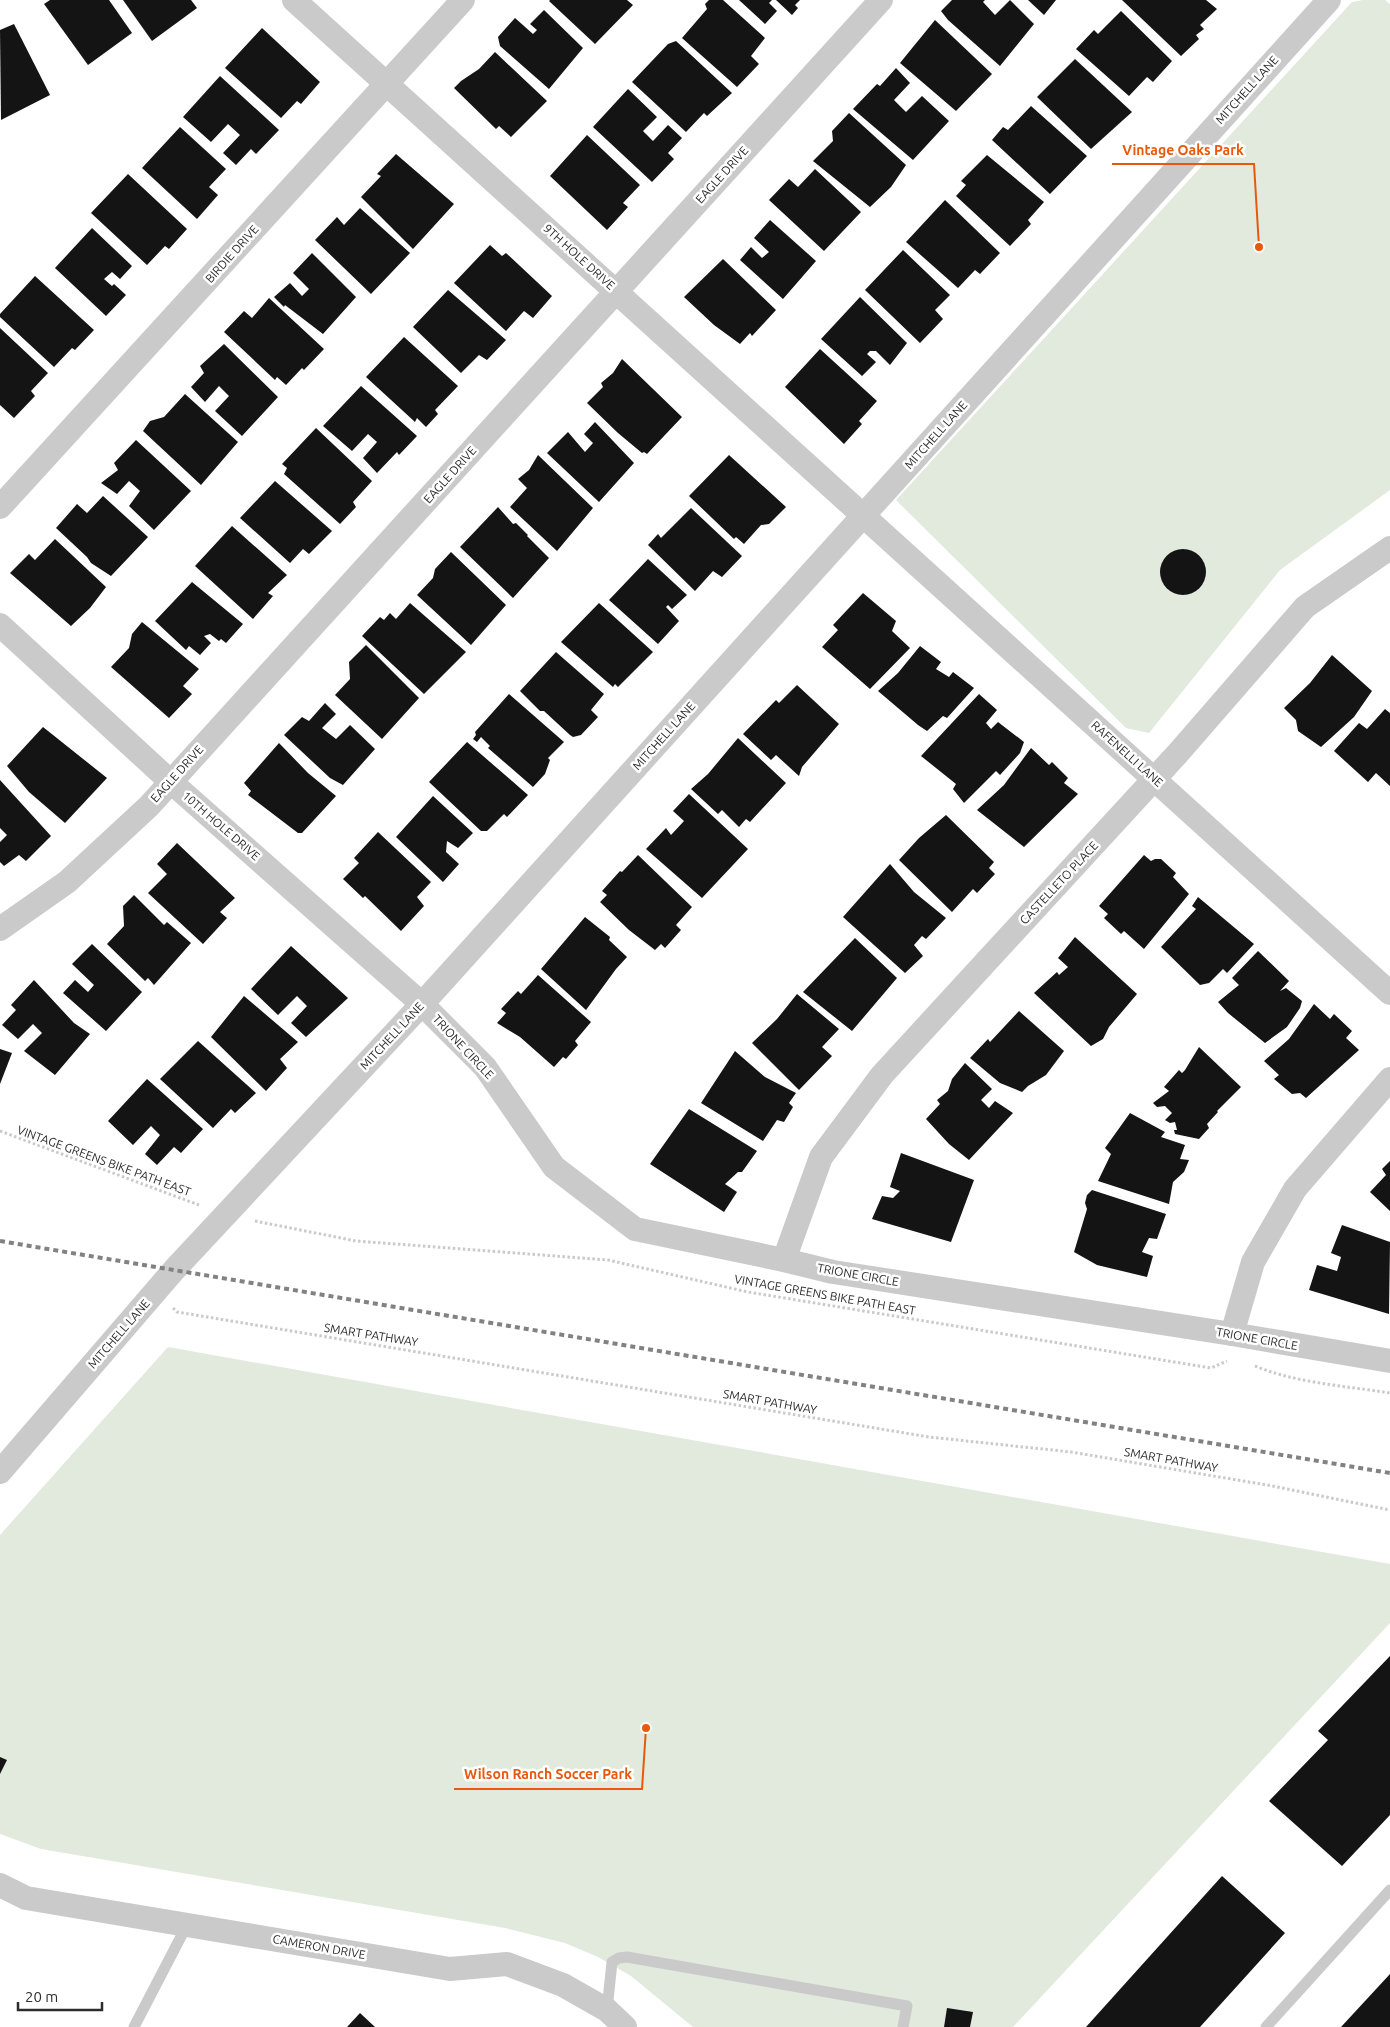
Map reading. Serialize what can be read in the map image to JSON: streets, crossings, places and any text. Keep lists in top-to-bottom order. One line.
{"streets":{"street":["MITCHELL LANE","EAGLE DRIVE","BIRDIE DRIVE","9TH HOLE DRIVE","RAFENELLI LANE","10TH HOLE DRIVE","CASTELLETO PLACE","TRIONE CIRCLE","CAMERON DRIVE"],"path":["VINTAGE GREENS BIKE PATH EAST","SMART PATHWAY"]},"crossings":[["MITCHELL LANE","9TH HOLE DRIVE"],["MITCHELL LANE","RAFENELLI LANE"],["MITCHELL LANE","10TH HOLE DRIVE"],["MITCHELL LANE","TRIONE CIRCLE"],["MITCHELL LANE","SMART PATHWAY"],["EAGLE DRIVE","9TH HOLE DRIVE"],["EAGLE DRIVE","10TH HOLE DRIVE"],["BIRDIE DRIVE","9TH HOLE DRIVE"],["9TH HOLE DRIVE","RAFENELLI LANE"],["RAFENELLI LANE","CASTELLETO PLACE"],["10TH HOLE DRIVE","TRIONE CIRCLE"],["CASTELLETO PLACE","TRIONE CIRCLE"]],"places":["Vintage Oaks Park","Wilson Ranch Soccer Park"],"scale_bar":"20 m"}
